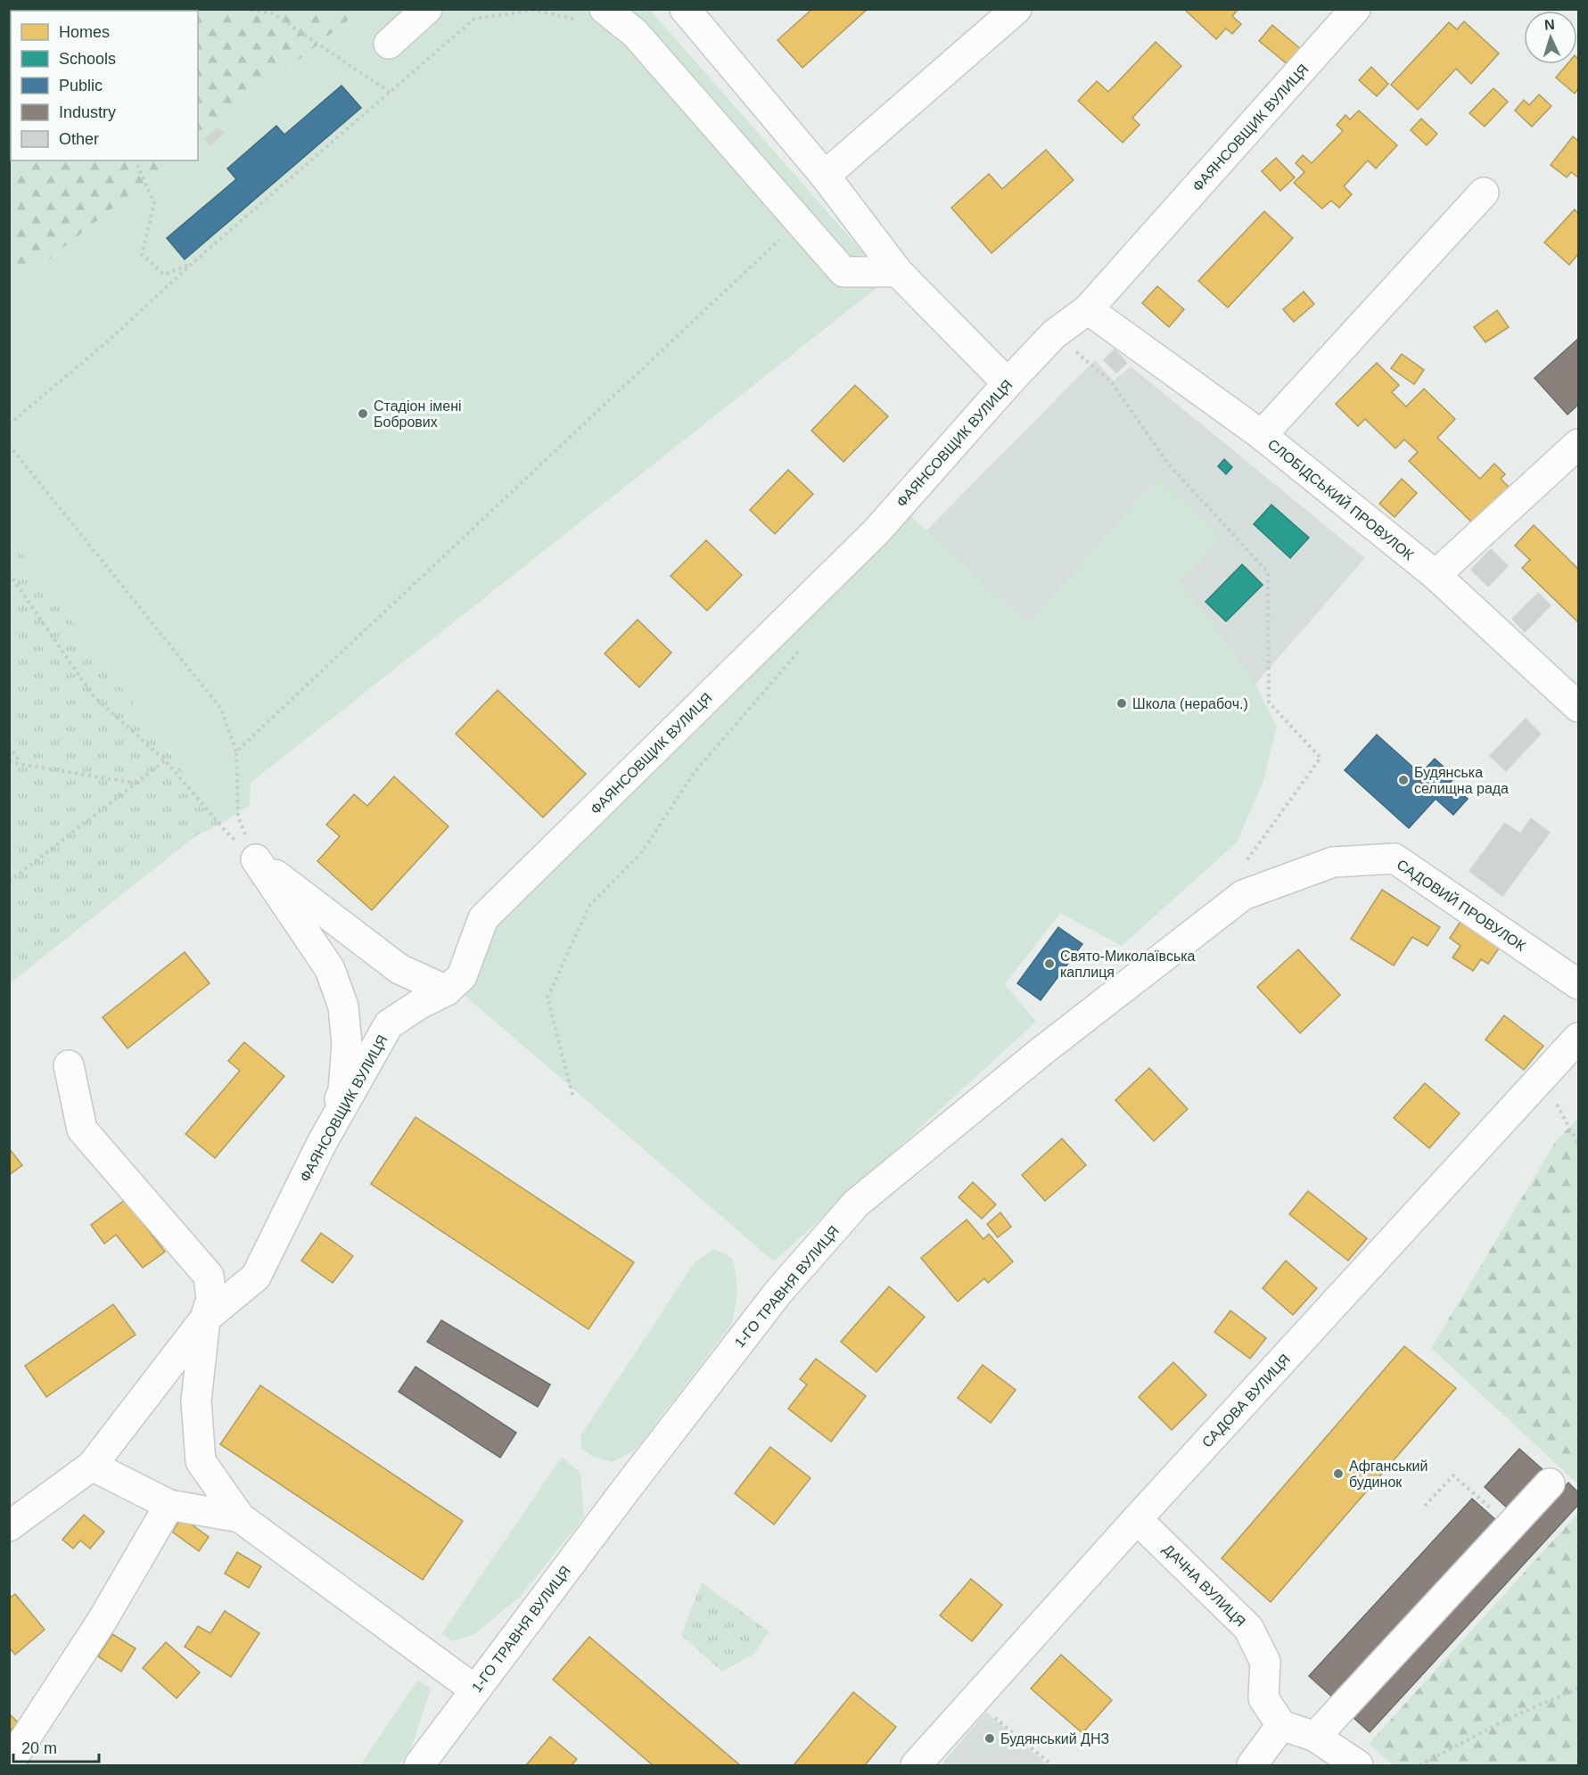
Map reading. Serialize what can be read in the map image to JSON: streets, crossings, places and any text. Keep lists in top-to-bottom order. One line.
{"streets":{"street":["ФАЯНСОВЩИК ВУЛИЦЯ","СЛОБІДСЬКИЙ ПРОВУЛОК","САДОВИЙ ПРОВУЛОК","1-ГО ТРАВНЯ ВУЛИЦЯ","САДОВА ВУЛИЦЯ","ДАЧНА ВУЛИЦЯ"]},"crossings":[["ФАЯНСОВЩИК ВУЛИЦЯ","СЛОБІДСЬКИЙ ПРОВУЛОК"],["САДОВИЙ ПРОВУЛОК","1-ГО ТРАВНЯ ВУЛИЦЯ"],["САДОВА ВУЛИЦЯ","ДАЧНА ВУЛИЦЯ"]],"places":["Стадіон імені Бобрових","Школа (нерабоч.)","Будянська селищна рада","Свято-Миколаївська каплиця","Афганський будинок","Будянський ДНЗ"],"legend":["Homes","Schools","Public","Industry","Other"],"scale_bar":"20 m","north":"top"}
